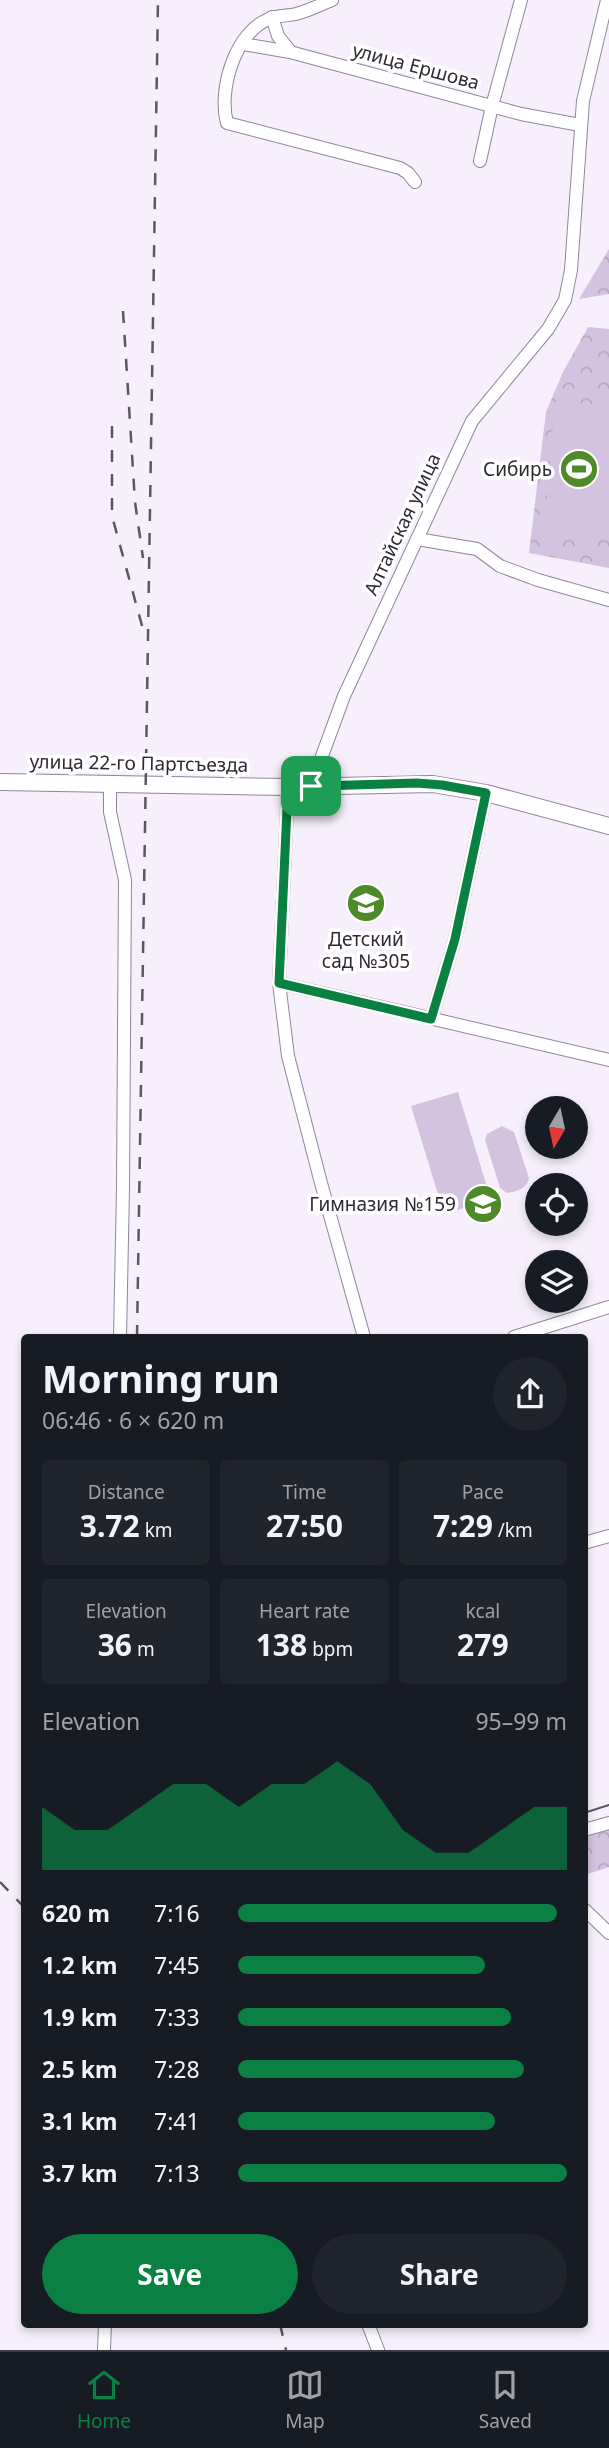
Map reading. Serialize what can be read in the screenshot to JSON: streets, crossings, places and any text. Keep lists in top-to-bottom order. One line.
{"streets":{"main road":["улица 22-го Партсъезда"],"street":["улица Ершова","Алтайская улица"]},"crossings":[["улица Ершова","Алтайская улица"],["Алтайская улица","улица 22-го Партсъезда"]],"places":{"sports":["Сибирь"],"school or university":["Детский сад №305","Гимназия №159"]},"north":"bottom","page":{"heading":["Morning run","06:46 · 6 × 620 m"],"stats":[["Distance","3.72 km"],["Time","27:50"],["Pace","7:29 /km"],["Elevation","36 m"],["Heart rate","138 bpm"],["kcal","279"]],"chart":["Elevation","95–99 m"],"list":[{"name":"620 m","note":"7:16"},{"name":"1.2 km","note":"7:45"},{"name":"1.9 km","note":"7:33"},{"name":"2.5 km","note":"7:28"},{"name":"3.1 km","note":"7:41"},{"name":"3.7 km","note":"7:13"}],"buttons":["Save","Share"],"tabs":["Home","Map","Saved"]}}
